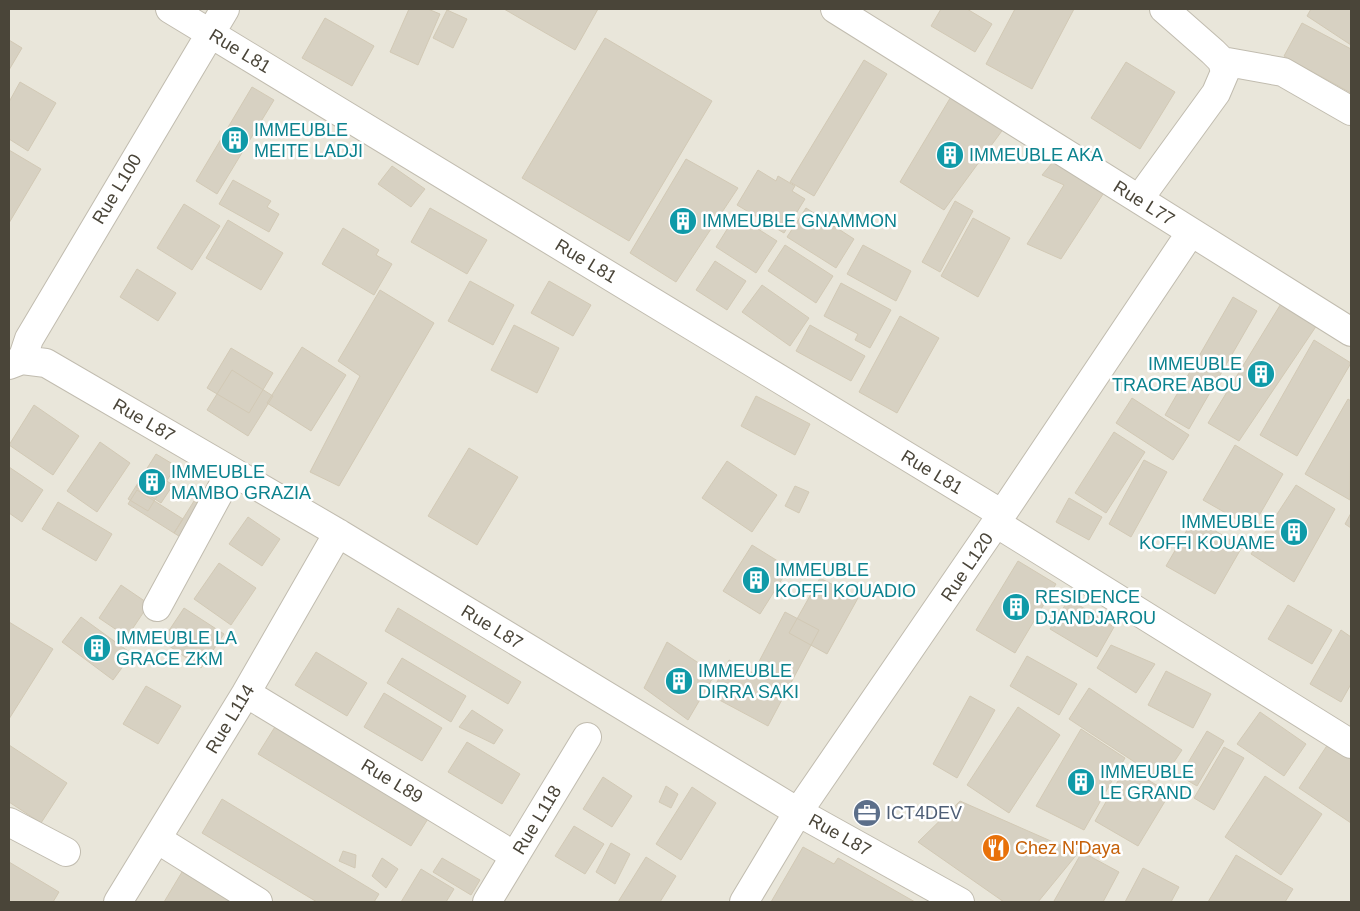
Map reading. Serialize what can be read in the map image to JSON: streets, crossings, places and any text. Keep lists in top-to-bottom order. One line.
{"streets":{"street":["Rue L81","Rue L100","Rue L77","Rue L87","Rue L120","Rue L114","Rue L89","Rue L118"]},"crossings":[["Rue L81","Rue L100"],["Rue L81","Rue L120"],["Rue L100","Rue L87"],["Rue L77","Rue L120"],["Rue L87","Rue L120"],["Rue L87","Rue L114"],["Rue L114","Rue L89"],["Rue L89","Rue L118"]],"places":{"building":["IMMEUBLE MEITE LADJI","IMMEUBLE AKA","IMMEUBLE GNAMMON","IMMEUBLE TRAORE ABOU","IMMEUBLE MAMBO GRAZIA","IMMEUBLE KOFFI KOUAME","IMMEUBLE KOFFI KOUADIO","RESIDENCE DJANDJAROU","IMMEUBLE LA GRACE ZKM","IMMEUBLE DIRRA SAKI","IMMEUBLE LE GRAND"],"office":["ICT4DEV"],"restaurant":["Chez N'Daya"]}}
